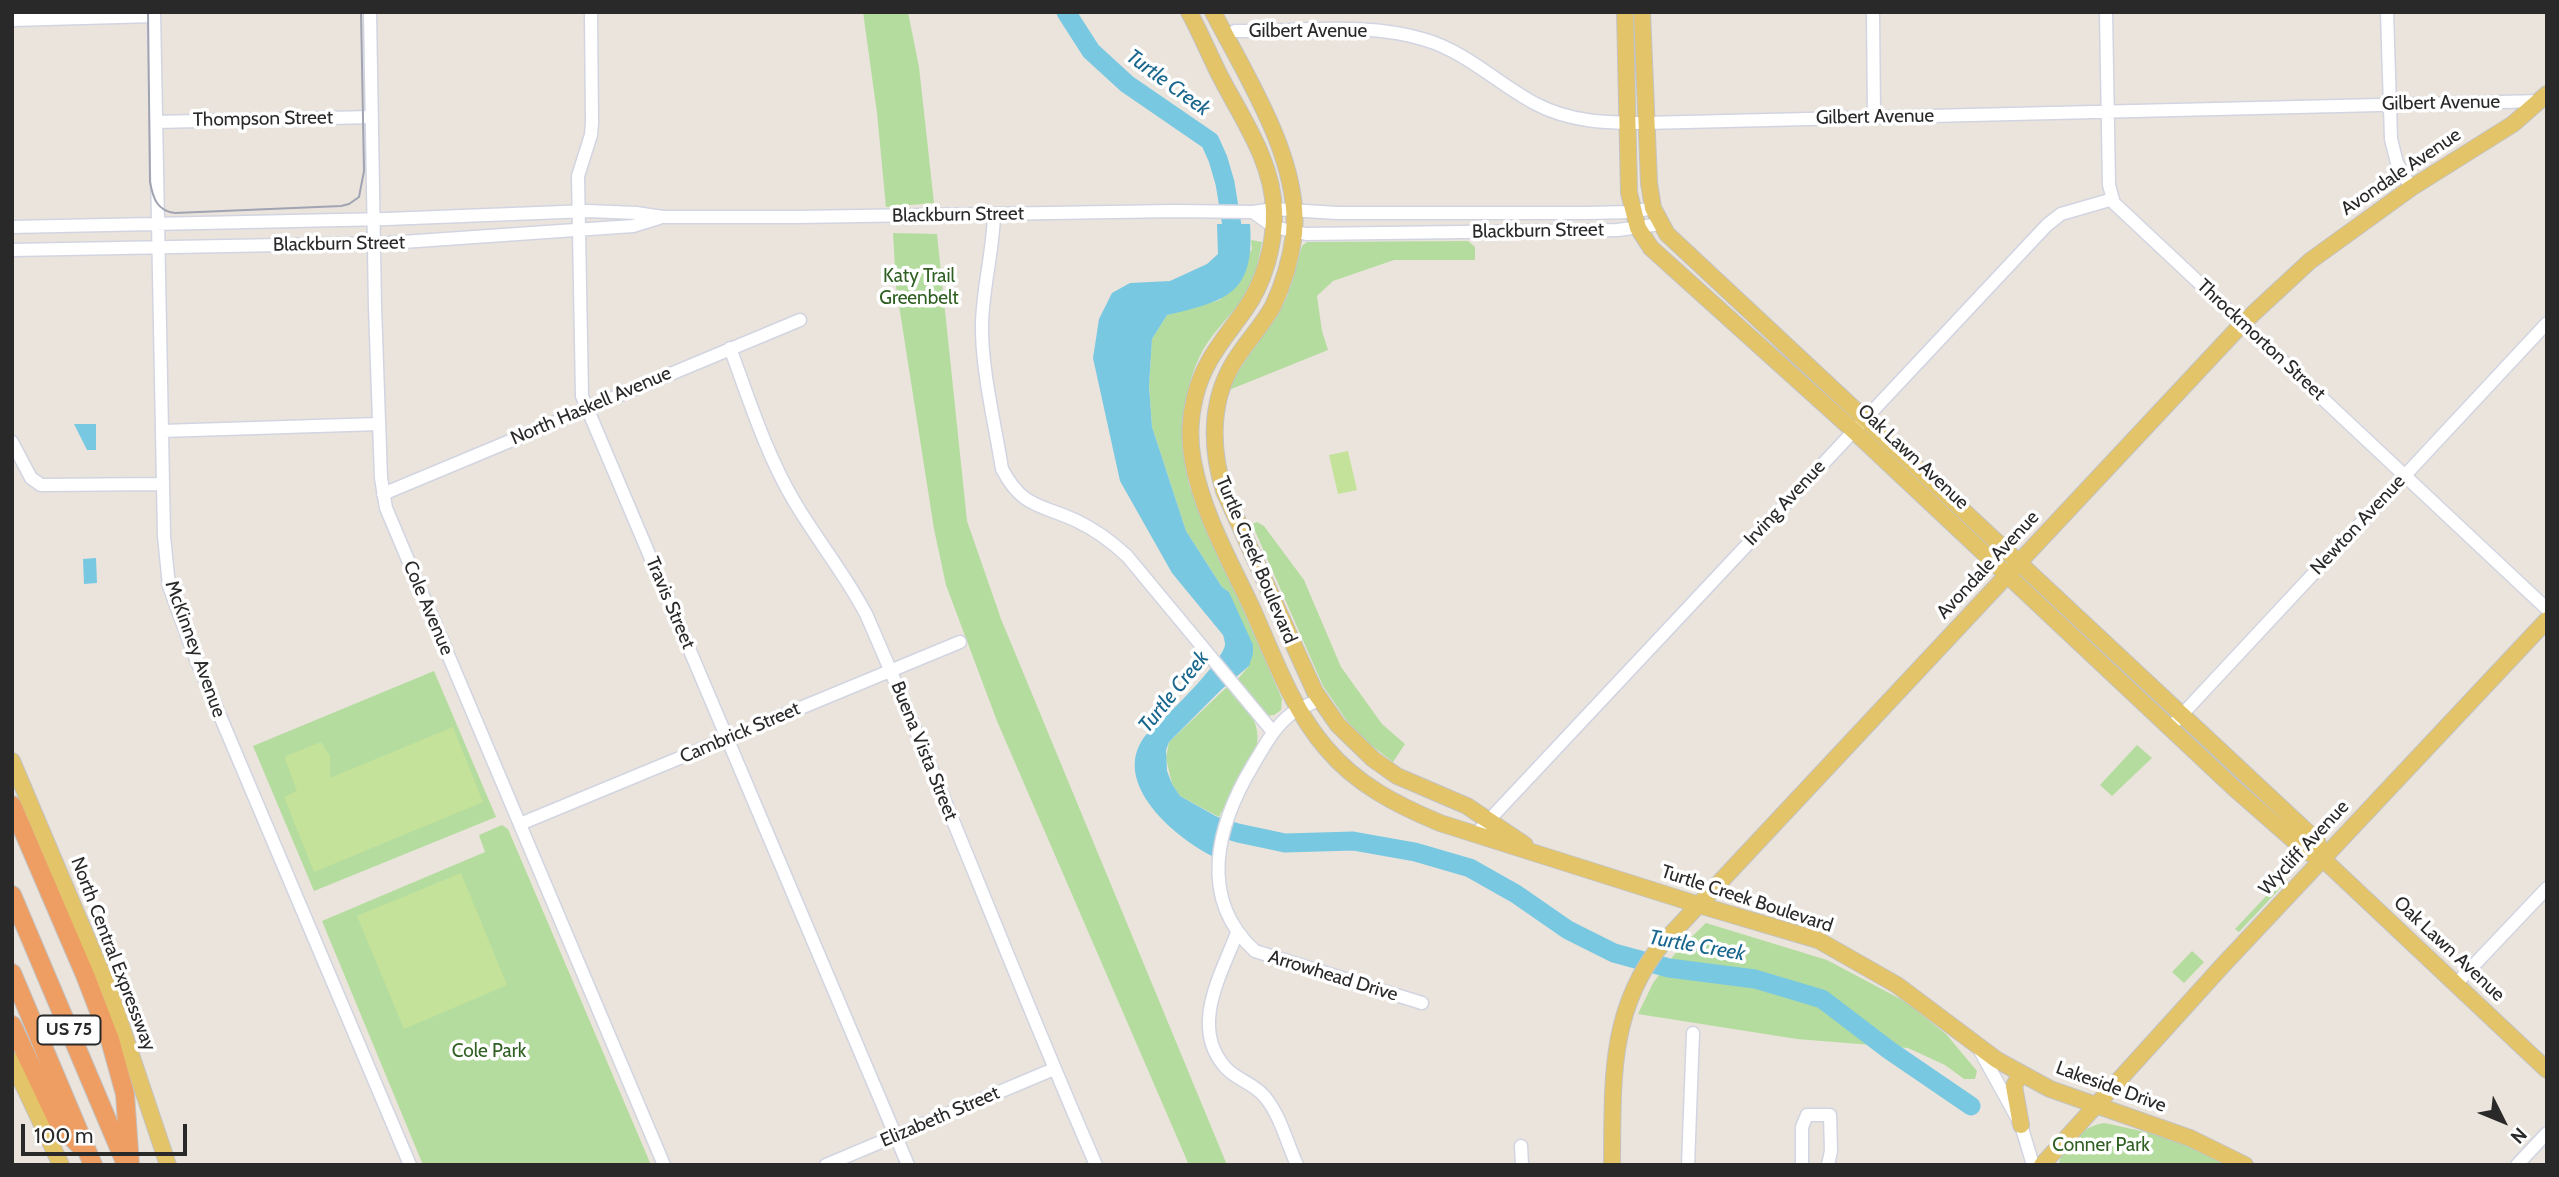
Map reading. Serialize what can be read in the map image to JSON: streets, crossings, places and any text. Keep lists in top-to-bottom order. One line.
{"streets":{"highway":["US 75"],"main road":["Avondale Avenue","Oak Lawn Avenue","Turtle Creek Boulevard","Wycliff Avenue","North Central Expressway","Lakeside Drive"],"street":["Gilbert Avenue","Thompson Street","Blackburn Street","Throckmorton Street","North Haskell Avenue","Irving Avenue","Newton Avenue","Travis Street","Cole Avenue","McKinney Avenue","Cambrick Street","Buena Vista Street","Arrowhead Drive","Elizabeth Street"]},"crossings":[["Gilbert Avenue","Avondale Avenue"],["Gilbert Avenue","Oak Lawn Avenue"],["Gilbert Avenue","Turtle Creek Boulevard"],["Thompson Street","Cole Avenue"],["Thompson Street","McKinney Avenue"],["Avondale Avenue","Throckmorton Street"],["Avondale Avenue","Oak Lawn Avenue"],["Avondale Avenue","Turtle Creek Boulevard"],["Blackburn Street","Oak Lawn Avenue"],["Blackburn Street","Turtle Creek Boulevard"],["Blackburn Street","Travis Street"],["Blackburn Street","Cole Avenue"],["Blackburn Street","McKinney Avenue"],["Throckmorton Street","Irving Avenue"],["Throckmorton Street","Newton Avenue"],["North Haskell Avenue","Travis Street"],["North Haskell Avenue","Cole Avenue"],["North Haskell Avenue","Buena Vista Street"],["Oak Lawn Avenue","Irving Avenue"],["Oak Lawn Avenue","Newton Avenue"],["Oak Lawn Avenue","Wycliff Avenue"],["Irving Avenue","Turtle Creek Boulevard"],["Turtle Creek Boulevard","Lakeside Drive"],["Travis Street","Cambrick Street"],["Travis Street","Elizabeth Street"],["Cole Avenue","Cambrick Street"],["Cambrick Street","Buena Vista Street"],["Buena Vista Street","Elizabeth Street"],["Wycliff Avenue","Lakeside Drive"]],"water":["Turtle Creek"],"parks":["Katy Trail Greenbelt","Cole Park","Conner Park"],"scale_bar":"100 m","north":"bottom right"}
